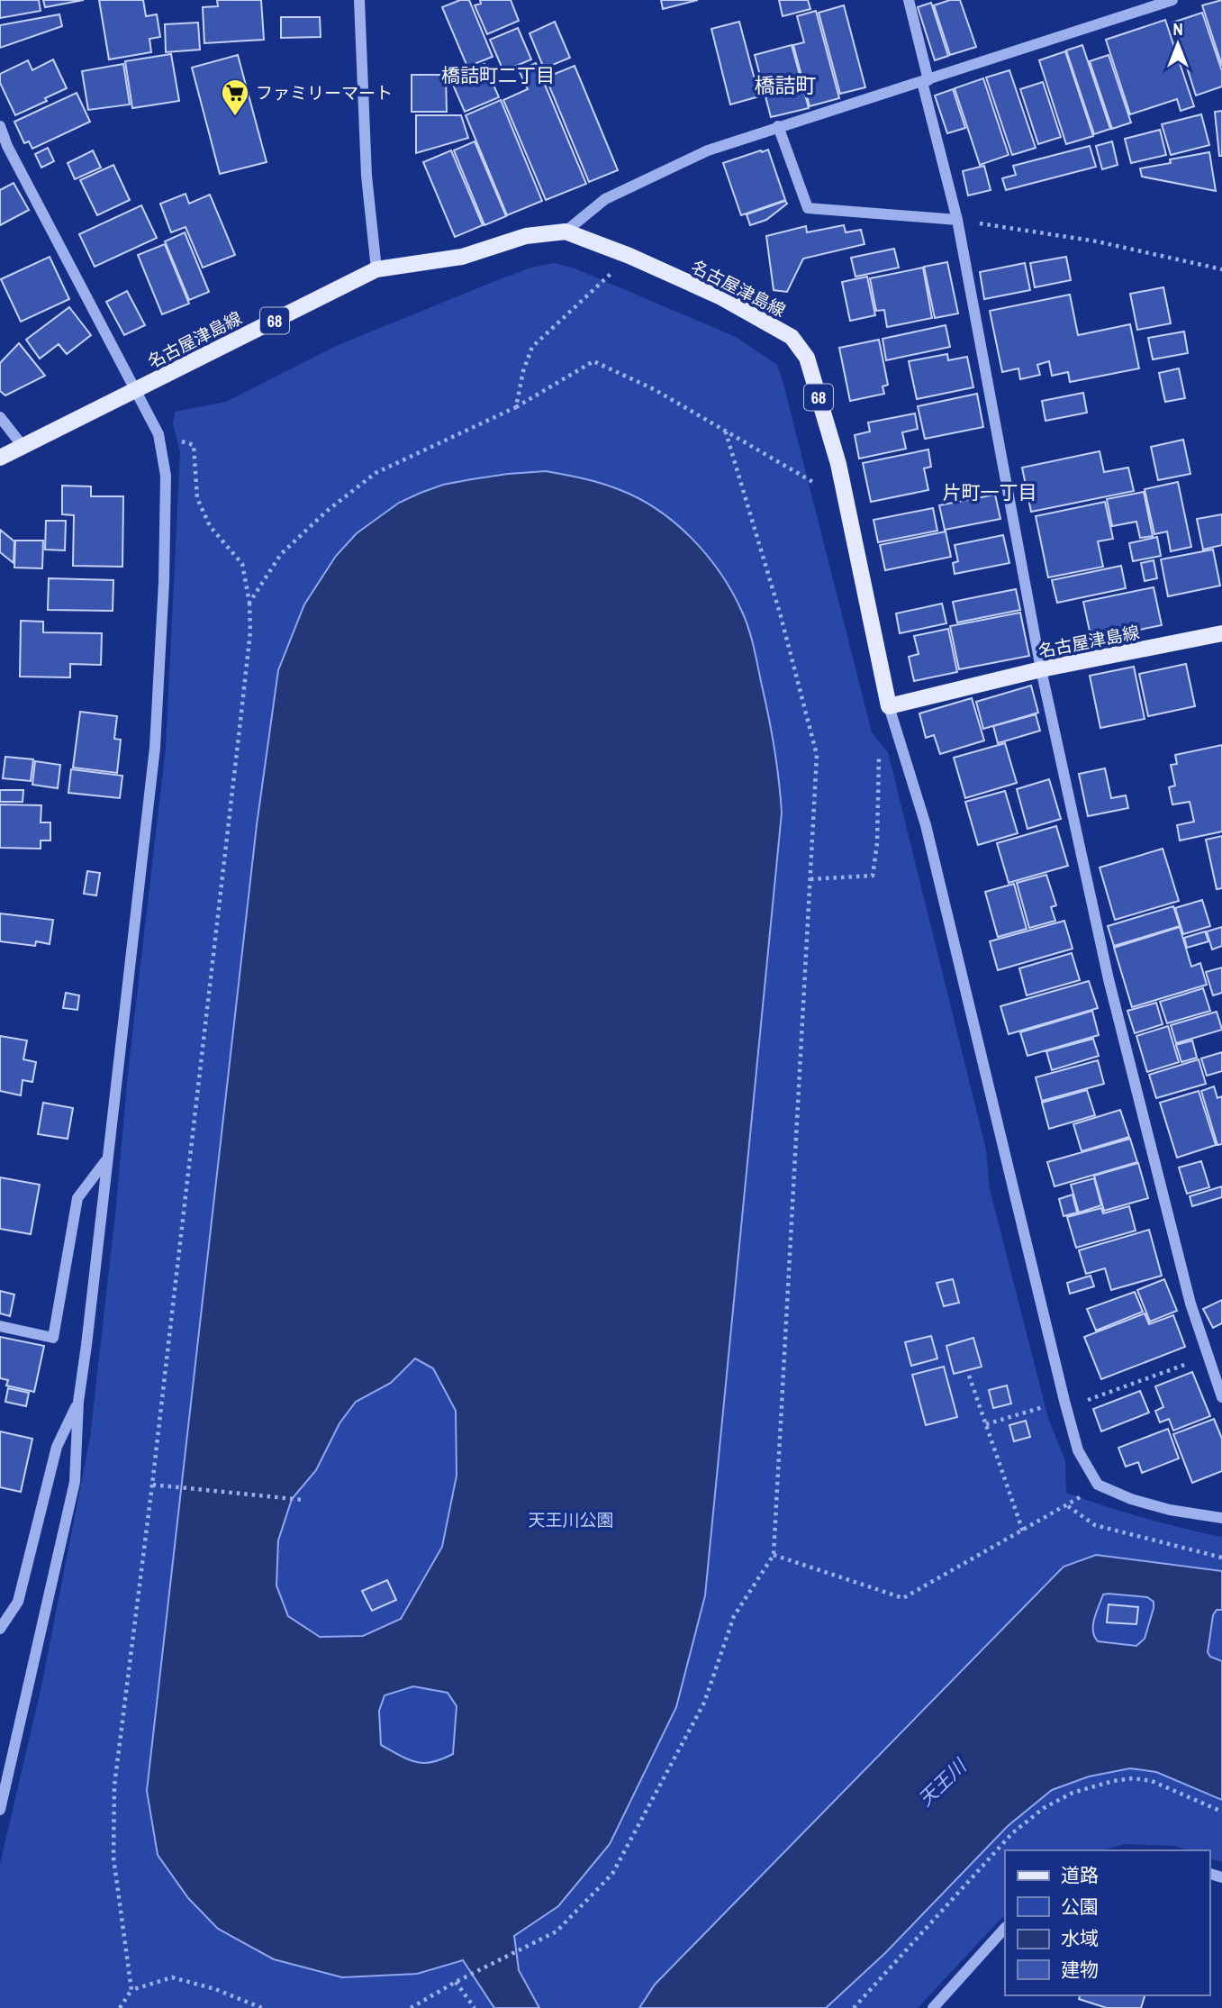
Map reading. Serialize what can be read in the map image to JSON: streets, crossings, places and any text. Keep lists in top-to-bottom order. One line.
{"streets":{"main road":["名古屋津島線","68"]},"districts":["橋詰町二丁目","橋詰町","片町一丁目"],"water":["天王川"],"parks":["天王川公園"],"places":{"supermarket":["ファミリーマート"]},"legend":["道路","公園","水域","建物"],"north":"top"}
